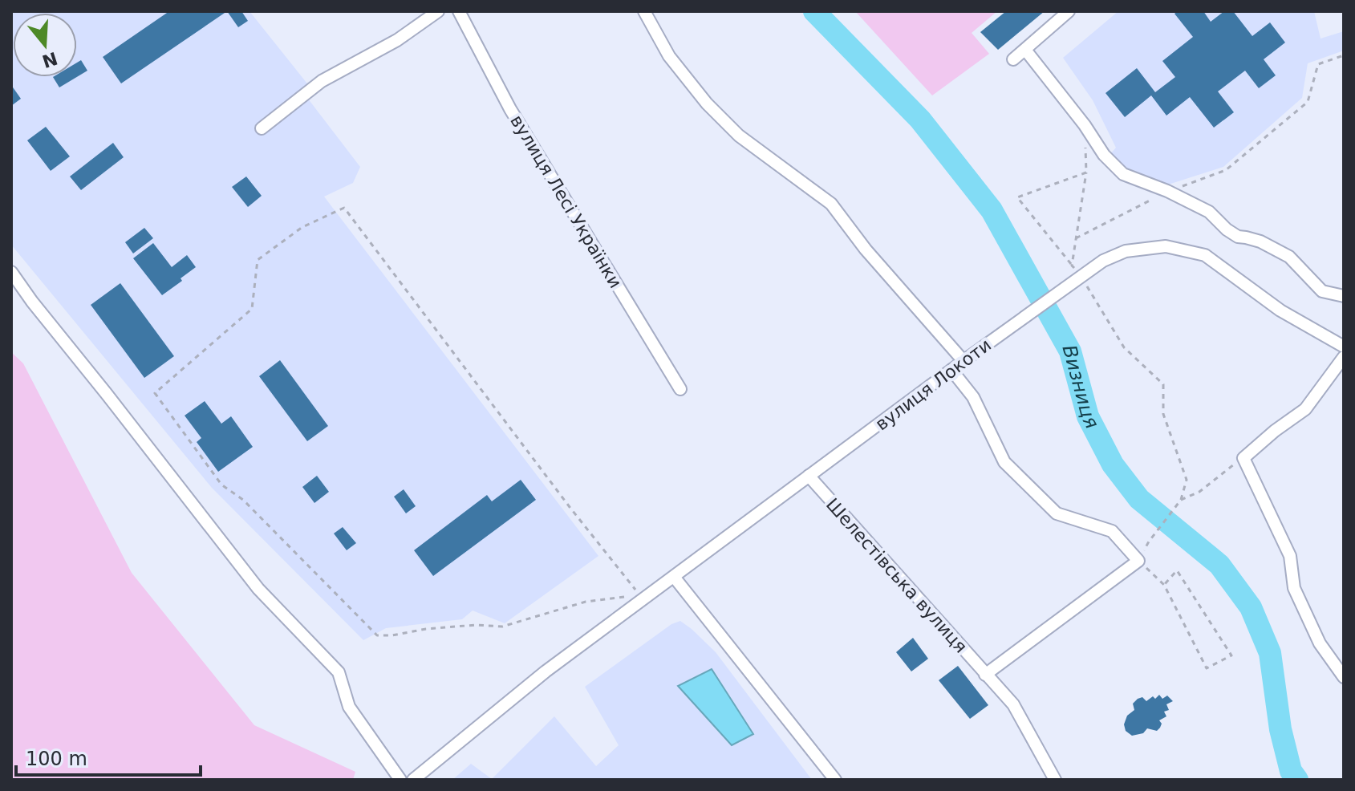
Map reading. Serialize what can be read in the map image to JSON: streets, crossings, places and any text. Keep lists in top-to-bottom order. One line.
{"streets":{"street":["вулиця Лесі Українки","вулиця Локоти","Шелестівська вулиця"]},"crossings":[["вулиця Локоти","Шелестівська вулиця"]],"water":["Визниця"],"scale_bar":"100 m","north":"bottom"}
